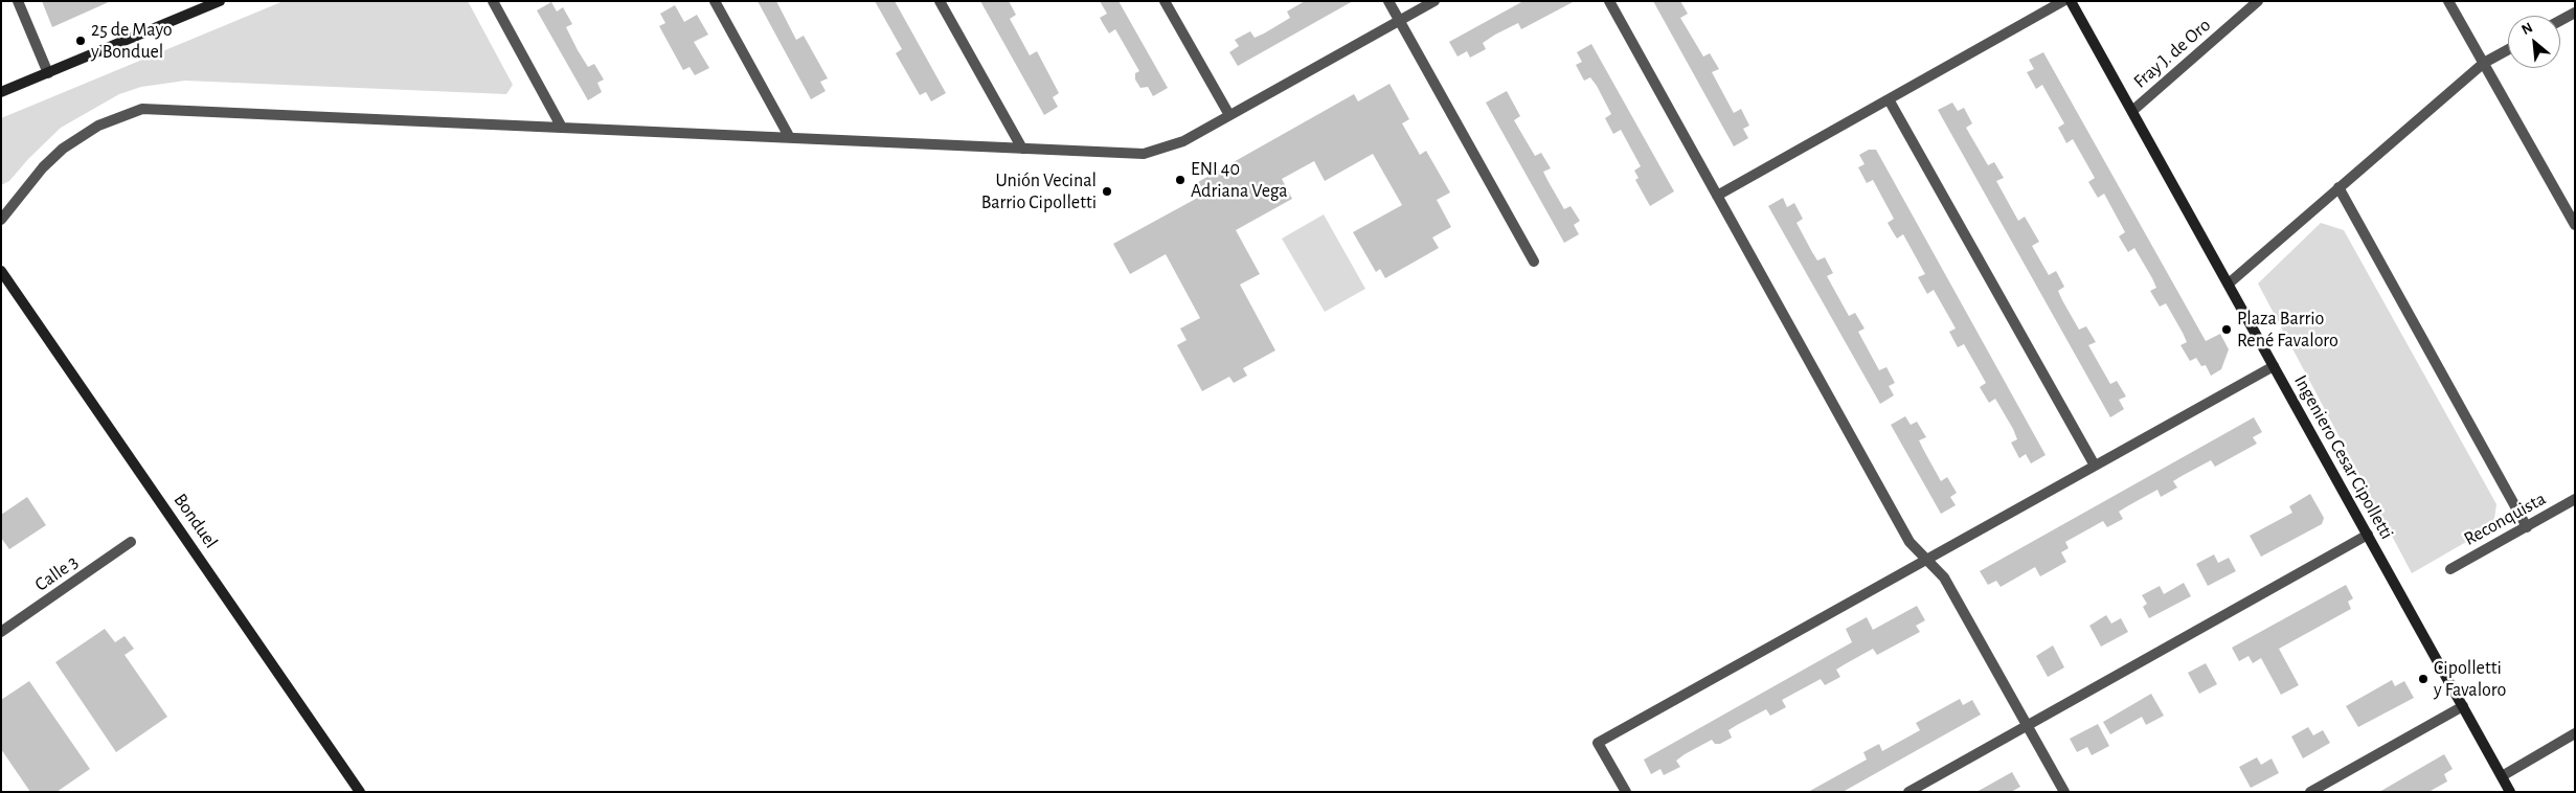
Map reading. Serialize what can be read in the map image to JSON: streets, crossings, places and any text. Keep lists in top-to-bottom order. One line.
{"streets":{"street":["Fray J. de Oro","Ingeniero Cesar Cipolletti","Reconquista","Bonduel","Calle 3"]},"crossings":[["Fray J. de Oro","Ingeniero Cesar Cipolletti"]],"places":["25 de Mayo y Bonduel","ENI 40 Adriana Vega","Unión Vecinal Barrio Cipolletti","Plaza Barrio René Favaloro","Cipolletti y Favaloro"],"north":"top left"}
